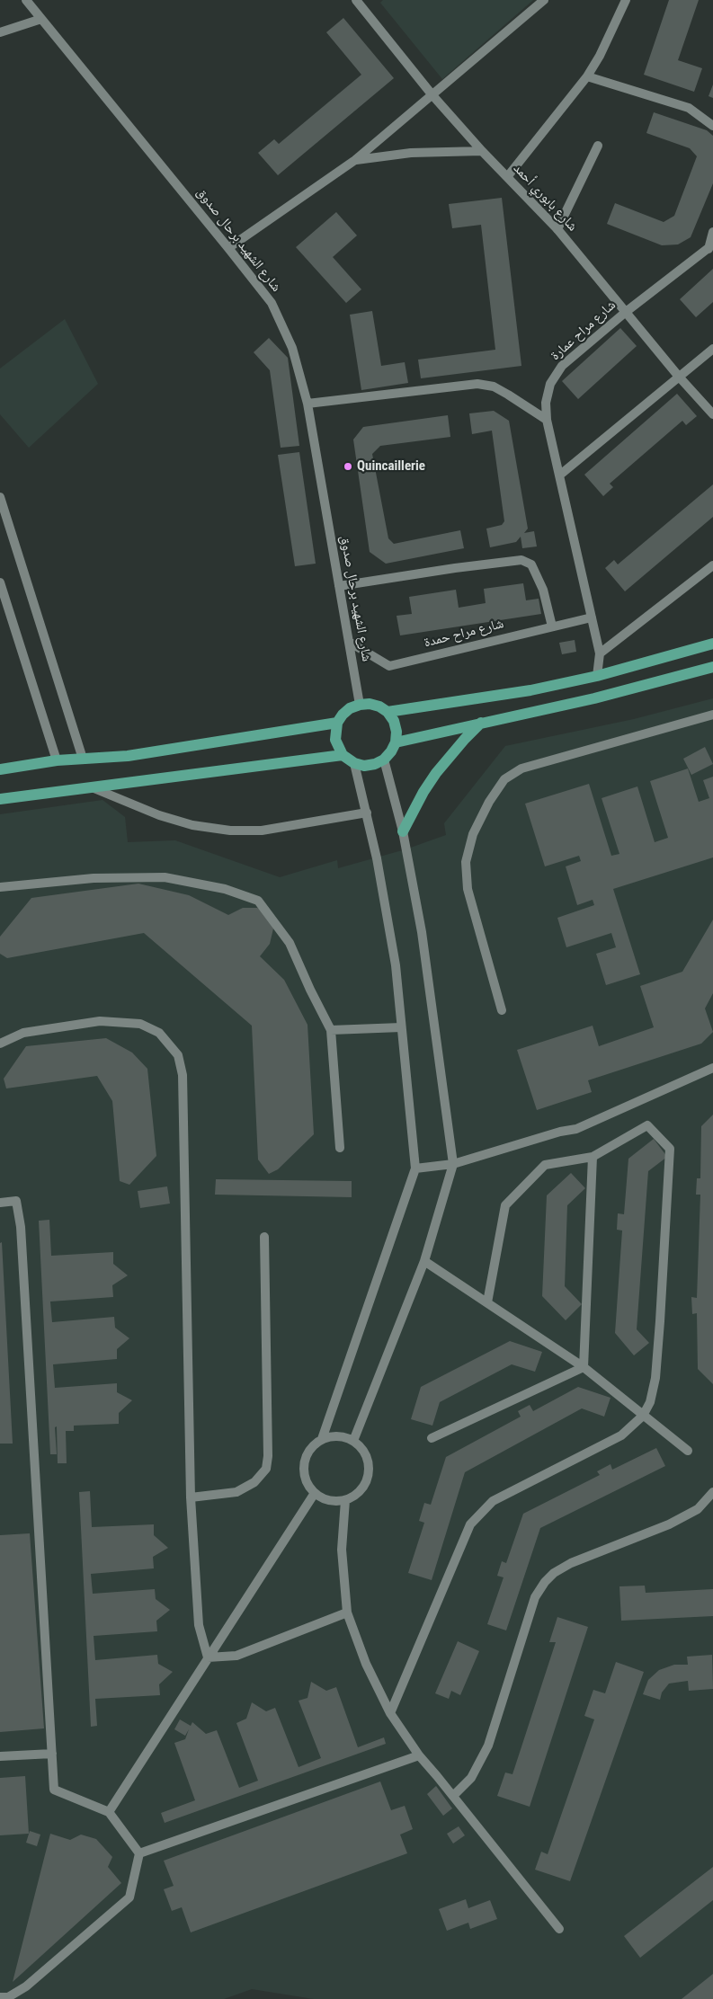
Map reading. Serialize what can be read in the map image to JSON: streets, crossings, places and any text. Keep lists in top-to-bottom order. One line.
{"streets":{"street":["شارع بابوري أحمد","شارع الشهيد برحال صدوق","شارع مراح عمارة","شارع مراح حمدة"]},"crossings":[["شارع بابوري أحمد","شارع مراح عمارة"],["شارع الشهيد برحال صدوق","شارع مراح حمدة"],["شارع مراح عمارة","شارع مراح حمدة"]],"places":["Quincaillerie"]}
